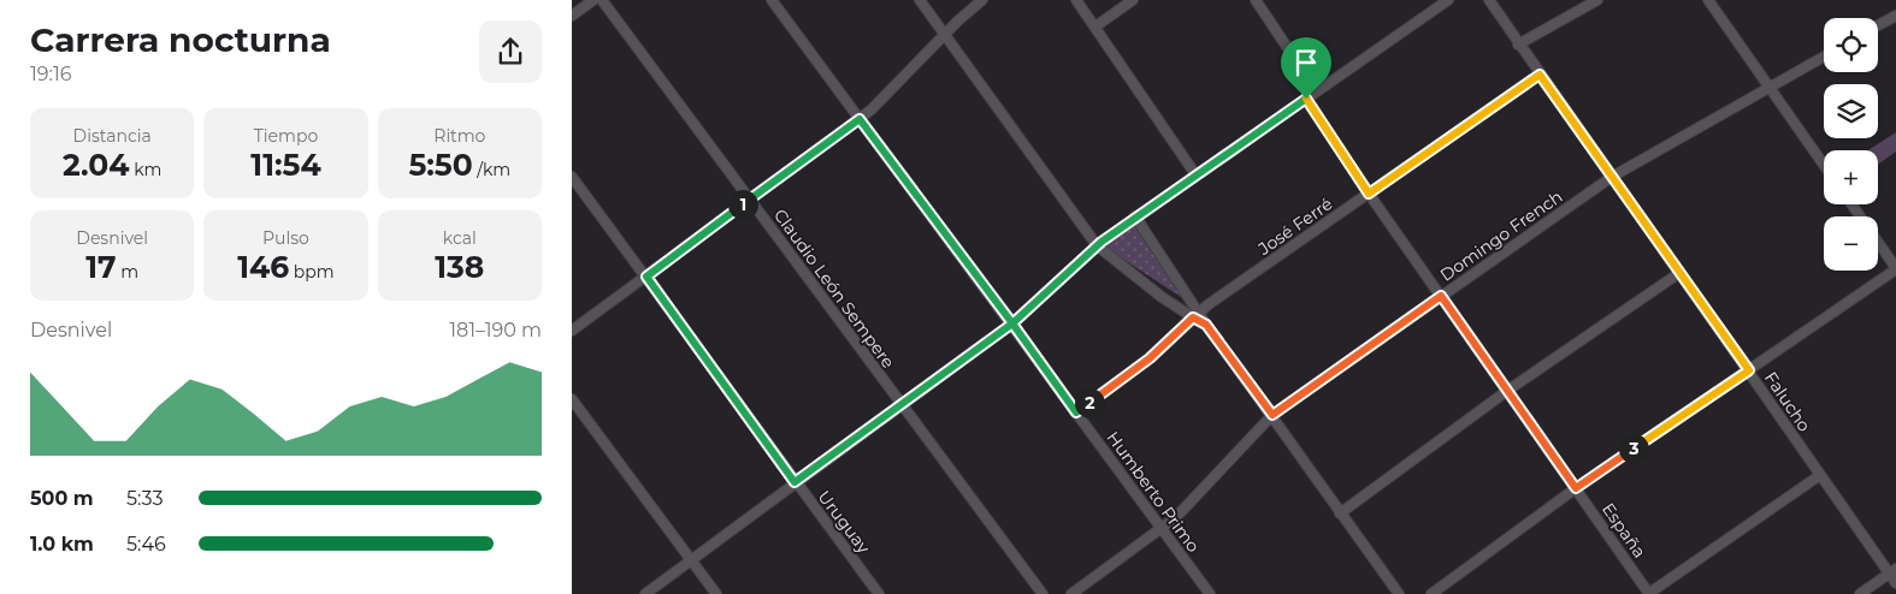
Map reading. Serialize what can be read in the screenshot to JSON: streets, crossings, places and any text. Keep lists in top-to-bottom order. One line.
{"streets":{"street":["José Ferré","Domingo French","Claudio León Sempere","Falucho","Humberto Primo","Uruguay","España"]},"crossings":[["José Ferré","Falucho"],["José Ferré","Humberto Primo"],["José Ferré","España"],["Domingo French","Falucho"],["Domingo French","Humberto Primo"],["Domingo French","España"]],"page":{"heading":["Carrera nocturna","19:16"],"map_buttons":["+","−"],"stats":[["Distancia","2.04 km"],["Tiempo","11:54"],["Ritmo","5:50 /km"],["Desnivel","17 m"],["Pulso","146 bpm"],["kcal","138"]],"pins":["1","2","3"],"chart":["Desnivel","181–190 m"],"list":[{"name":"500 m","note":"5:33"},{"name":"1.0 km","note":"5:46"}]}}
